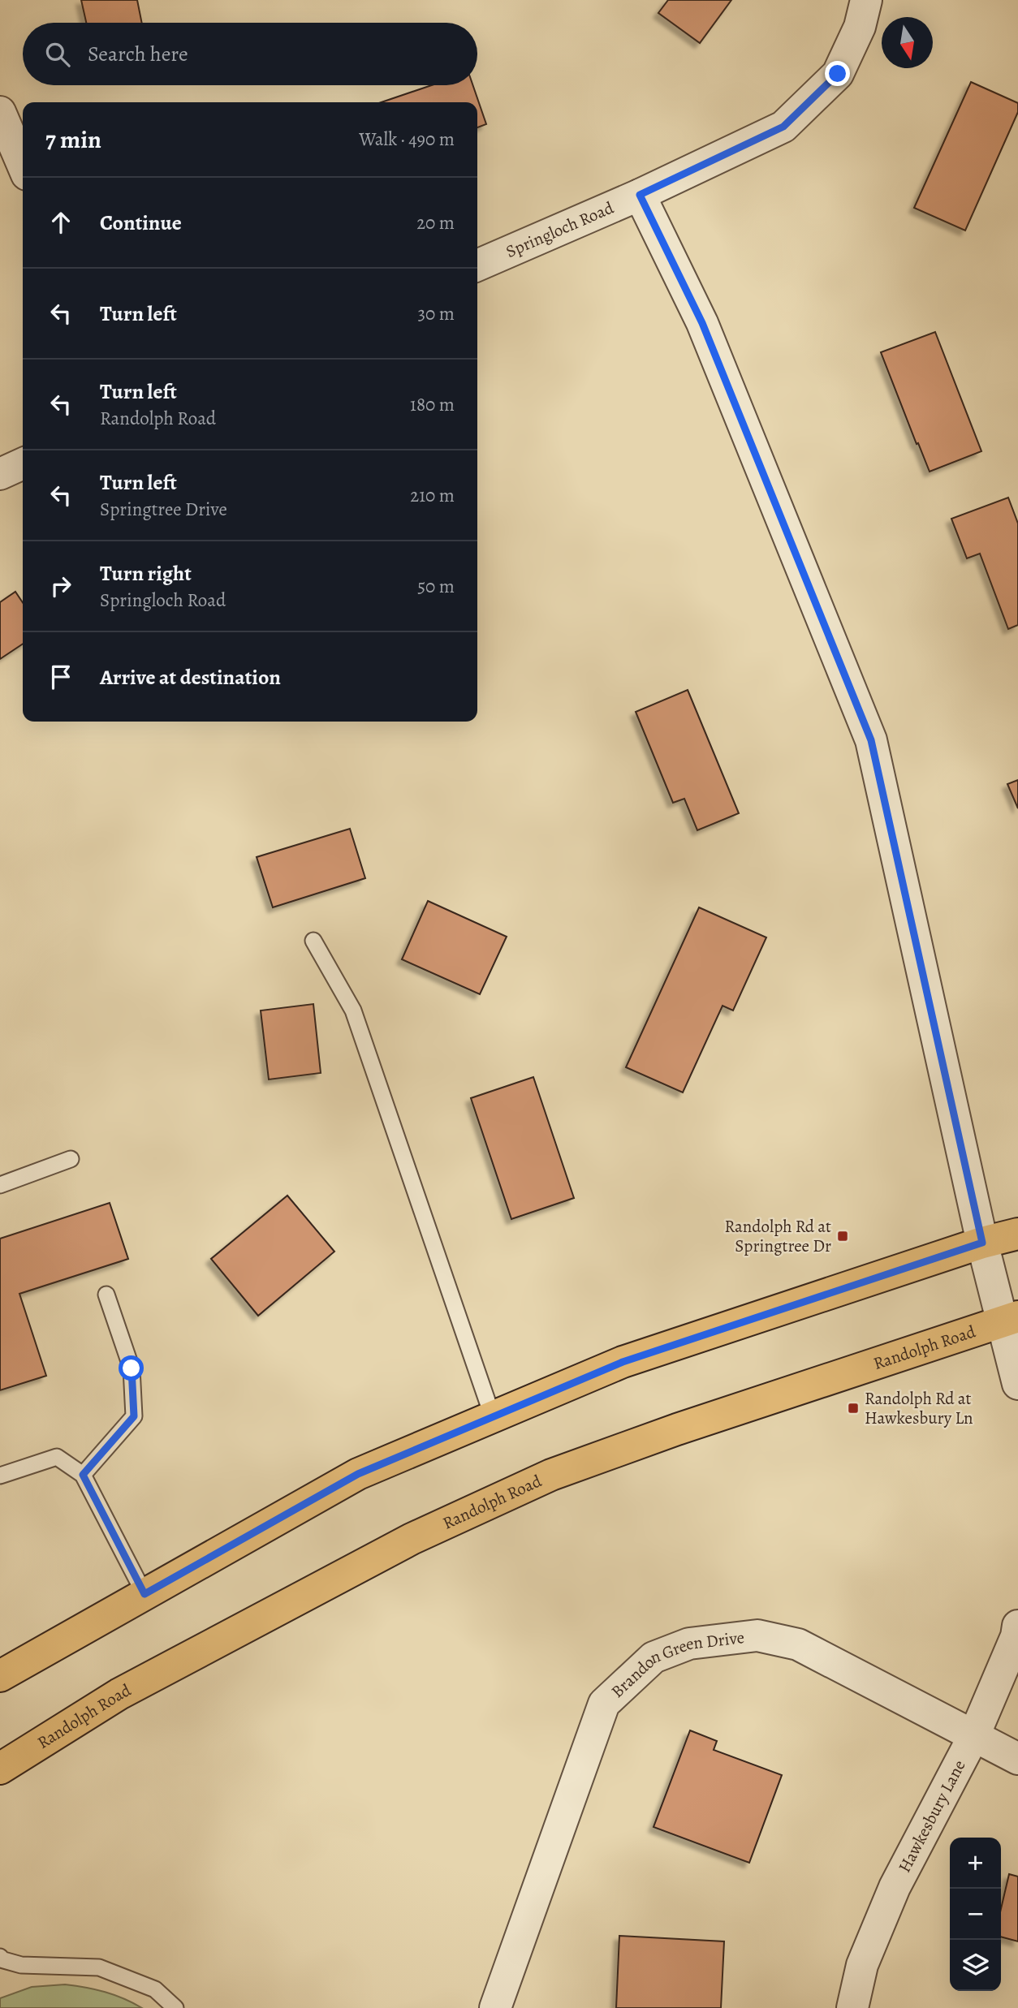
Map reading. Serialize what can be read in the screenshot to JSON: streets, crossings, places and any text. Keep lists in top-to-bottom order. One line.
{"streets":{"main road":["Randolph Road"],"street":["Springloch Road","Brandon Green Drive","Hawkesbury Lane"]},"crossings":[["Brandon Green Drive","Hawkesbury Lane"]],"places":{"transit":["Randolph Rd at Springtree Dr","Randolph Rd at Hawkesbury Ln"]},"north":"bottom","page":{"search":"Search here","heading":["7 min","Walk · 490 m"],"list":[["Continue","20 m"],["Turn left","30 m"],["Turn left","Randolph Road","180 m"],["Turn left","Springtree Drive","210 m"],["Turn right","Springloch Road","50 m"],"Arrive at destination"],"map_buttons":["+","−"]}}
